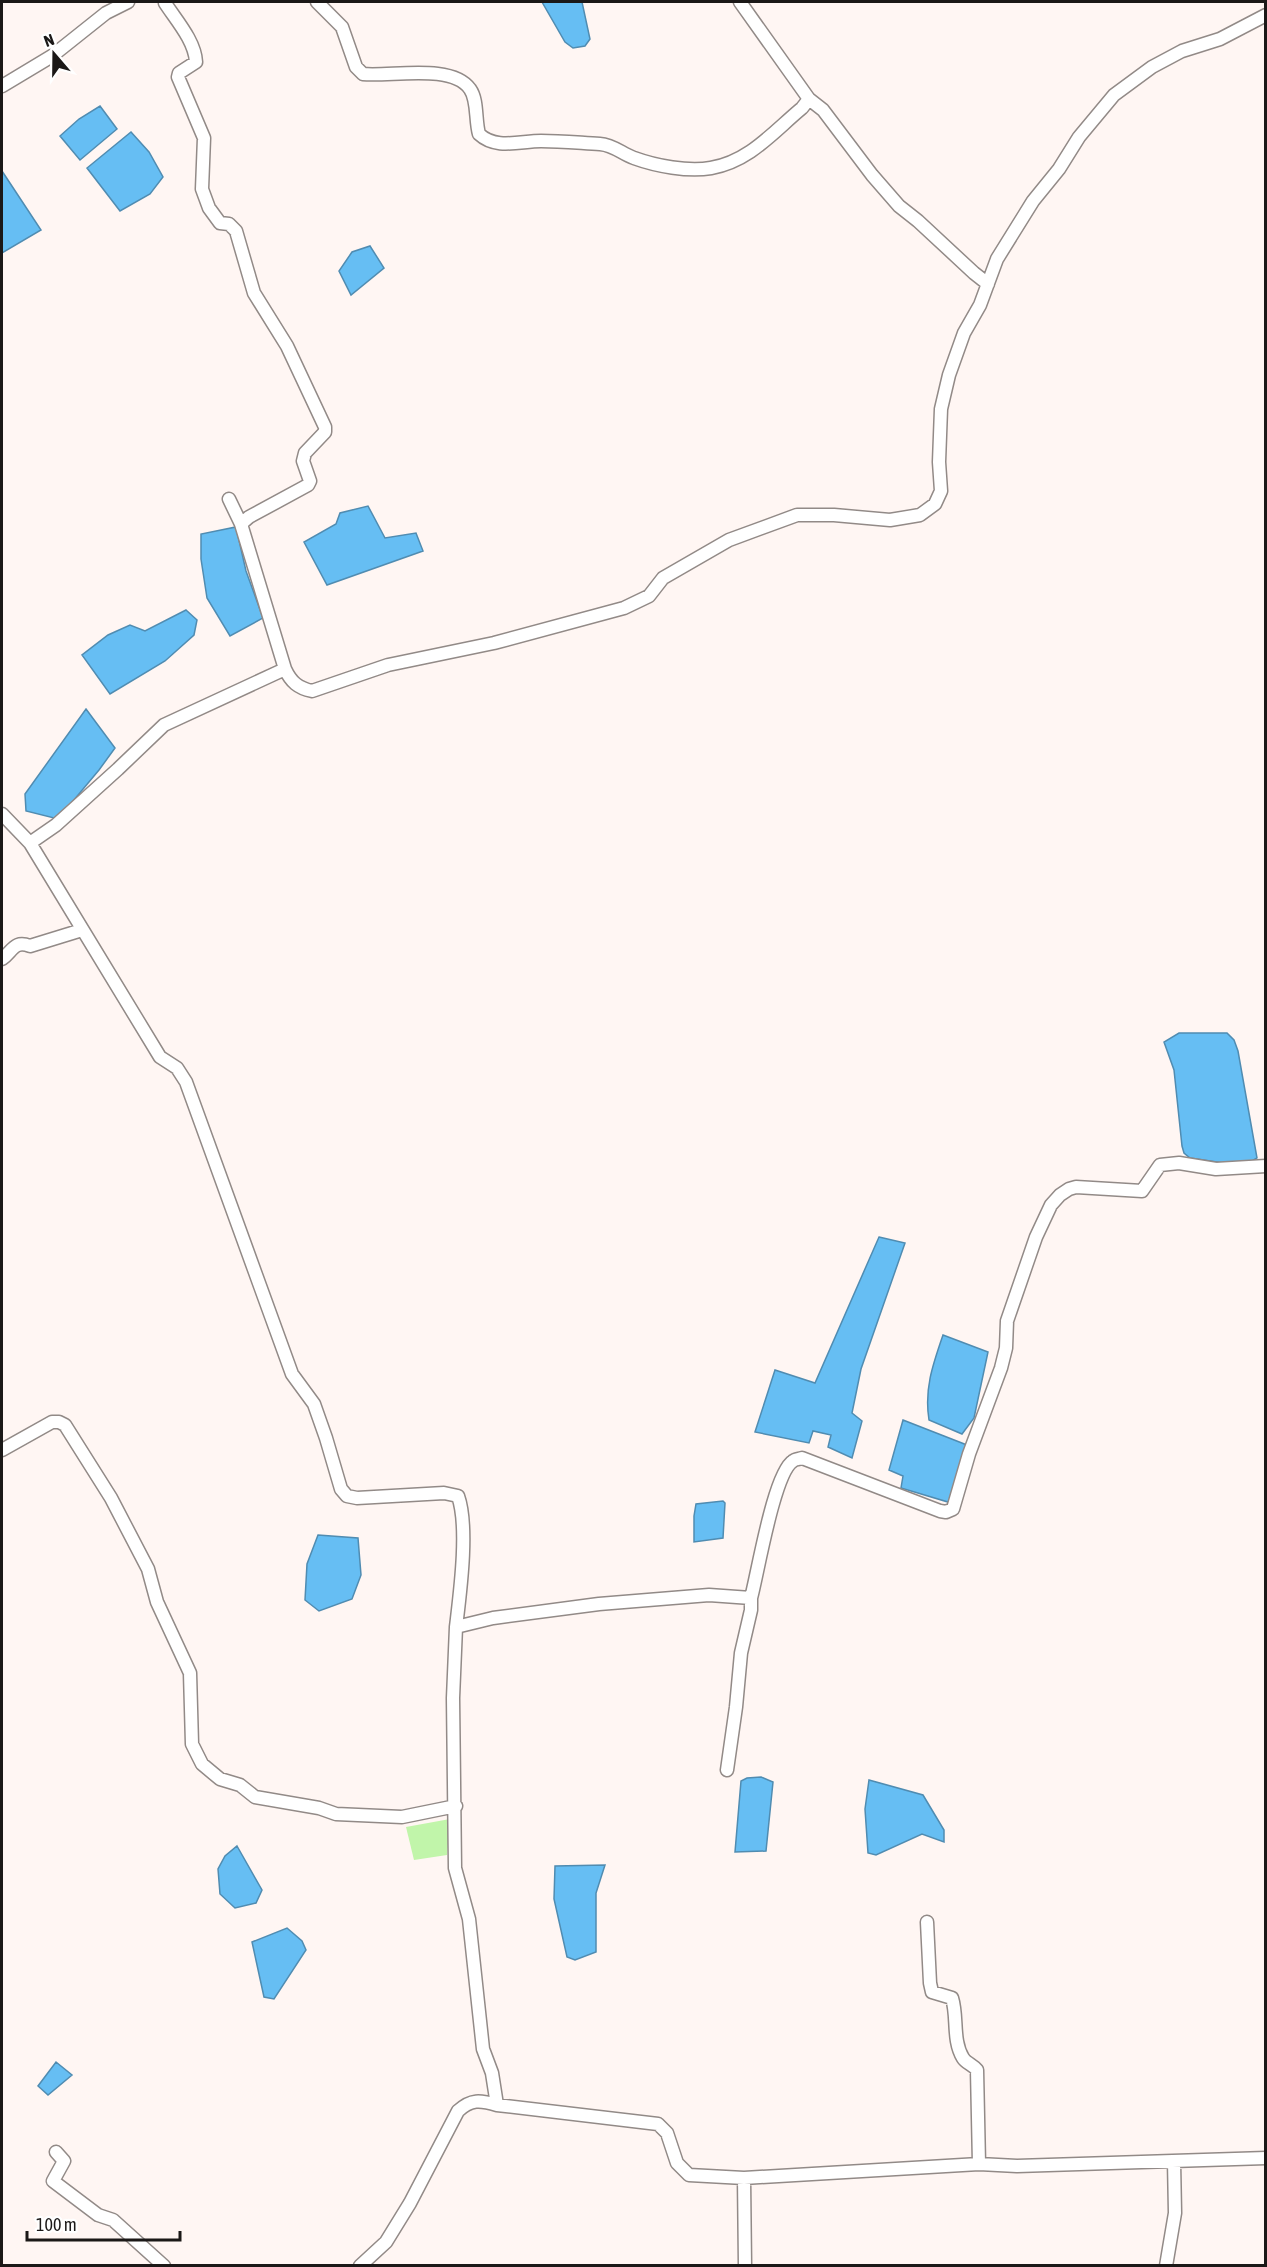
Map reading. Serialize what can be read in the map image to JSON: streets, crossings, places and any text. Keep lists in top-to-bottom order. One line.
{"scale_bar":"100 m","north":"top"}
